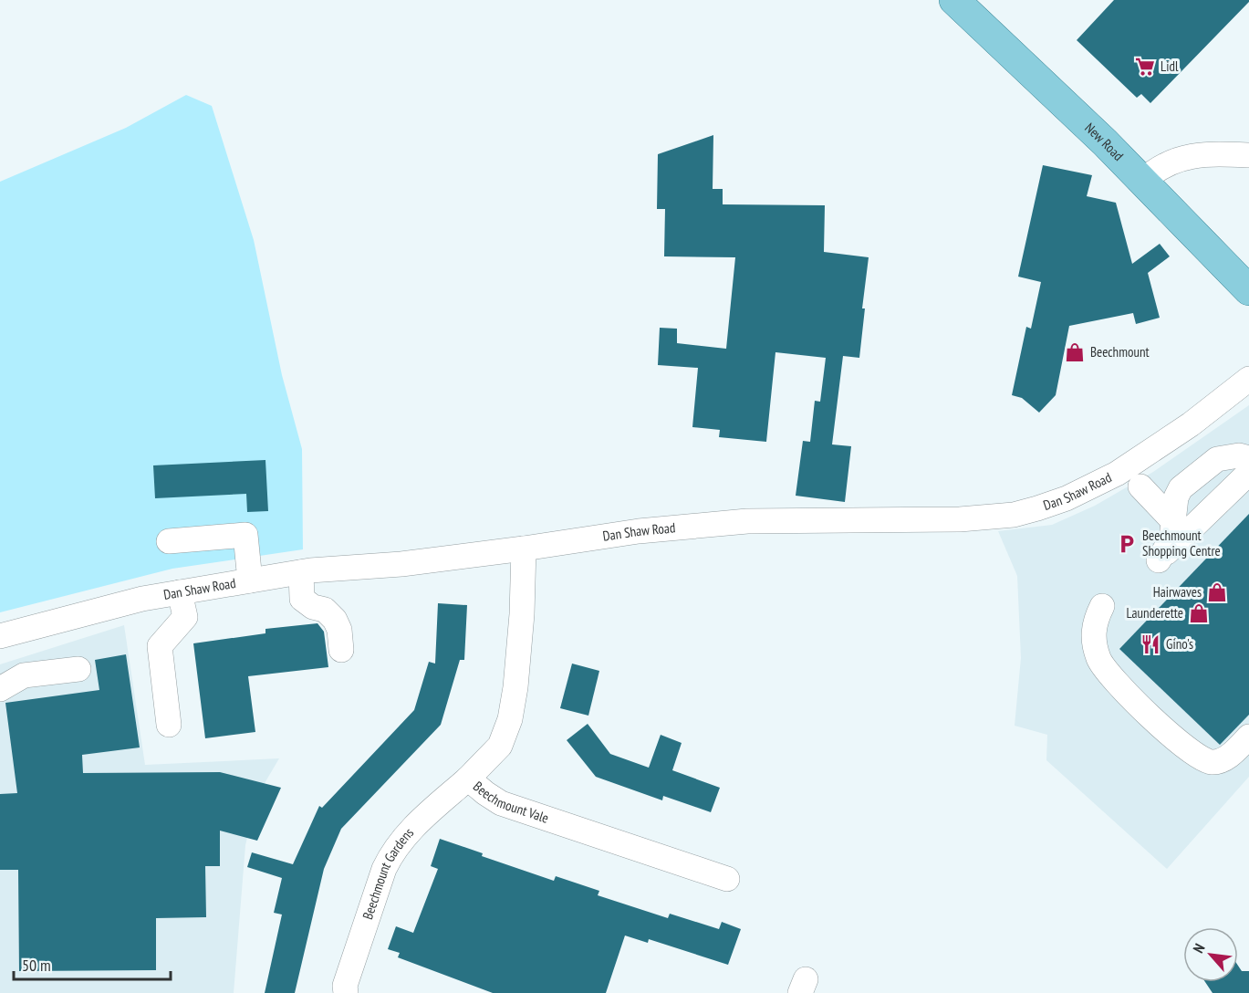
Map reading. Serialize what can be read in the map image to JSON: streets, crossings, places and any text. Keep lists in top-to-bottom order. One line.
{"streets":{"main road":["New Road"],"street":["Dan Shaw Road","Beechmount Vale","Beechmount Gardens"]},"crossings":[["Dan Shaw Road","Beechmount Vale"],["Beechmount Vale","Beechmount Gardens"]],"places":{"supermarket":["Lidl"],"shop":["Beechmount","Hairwaves","Launderette"],"parking":["Beechmount Shopping Centre"],"restaurant":["Gino's"]},"scale_bar":"50 m","north":"top left"}
